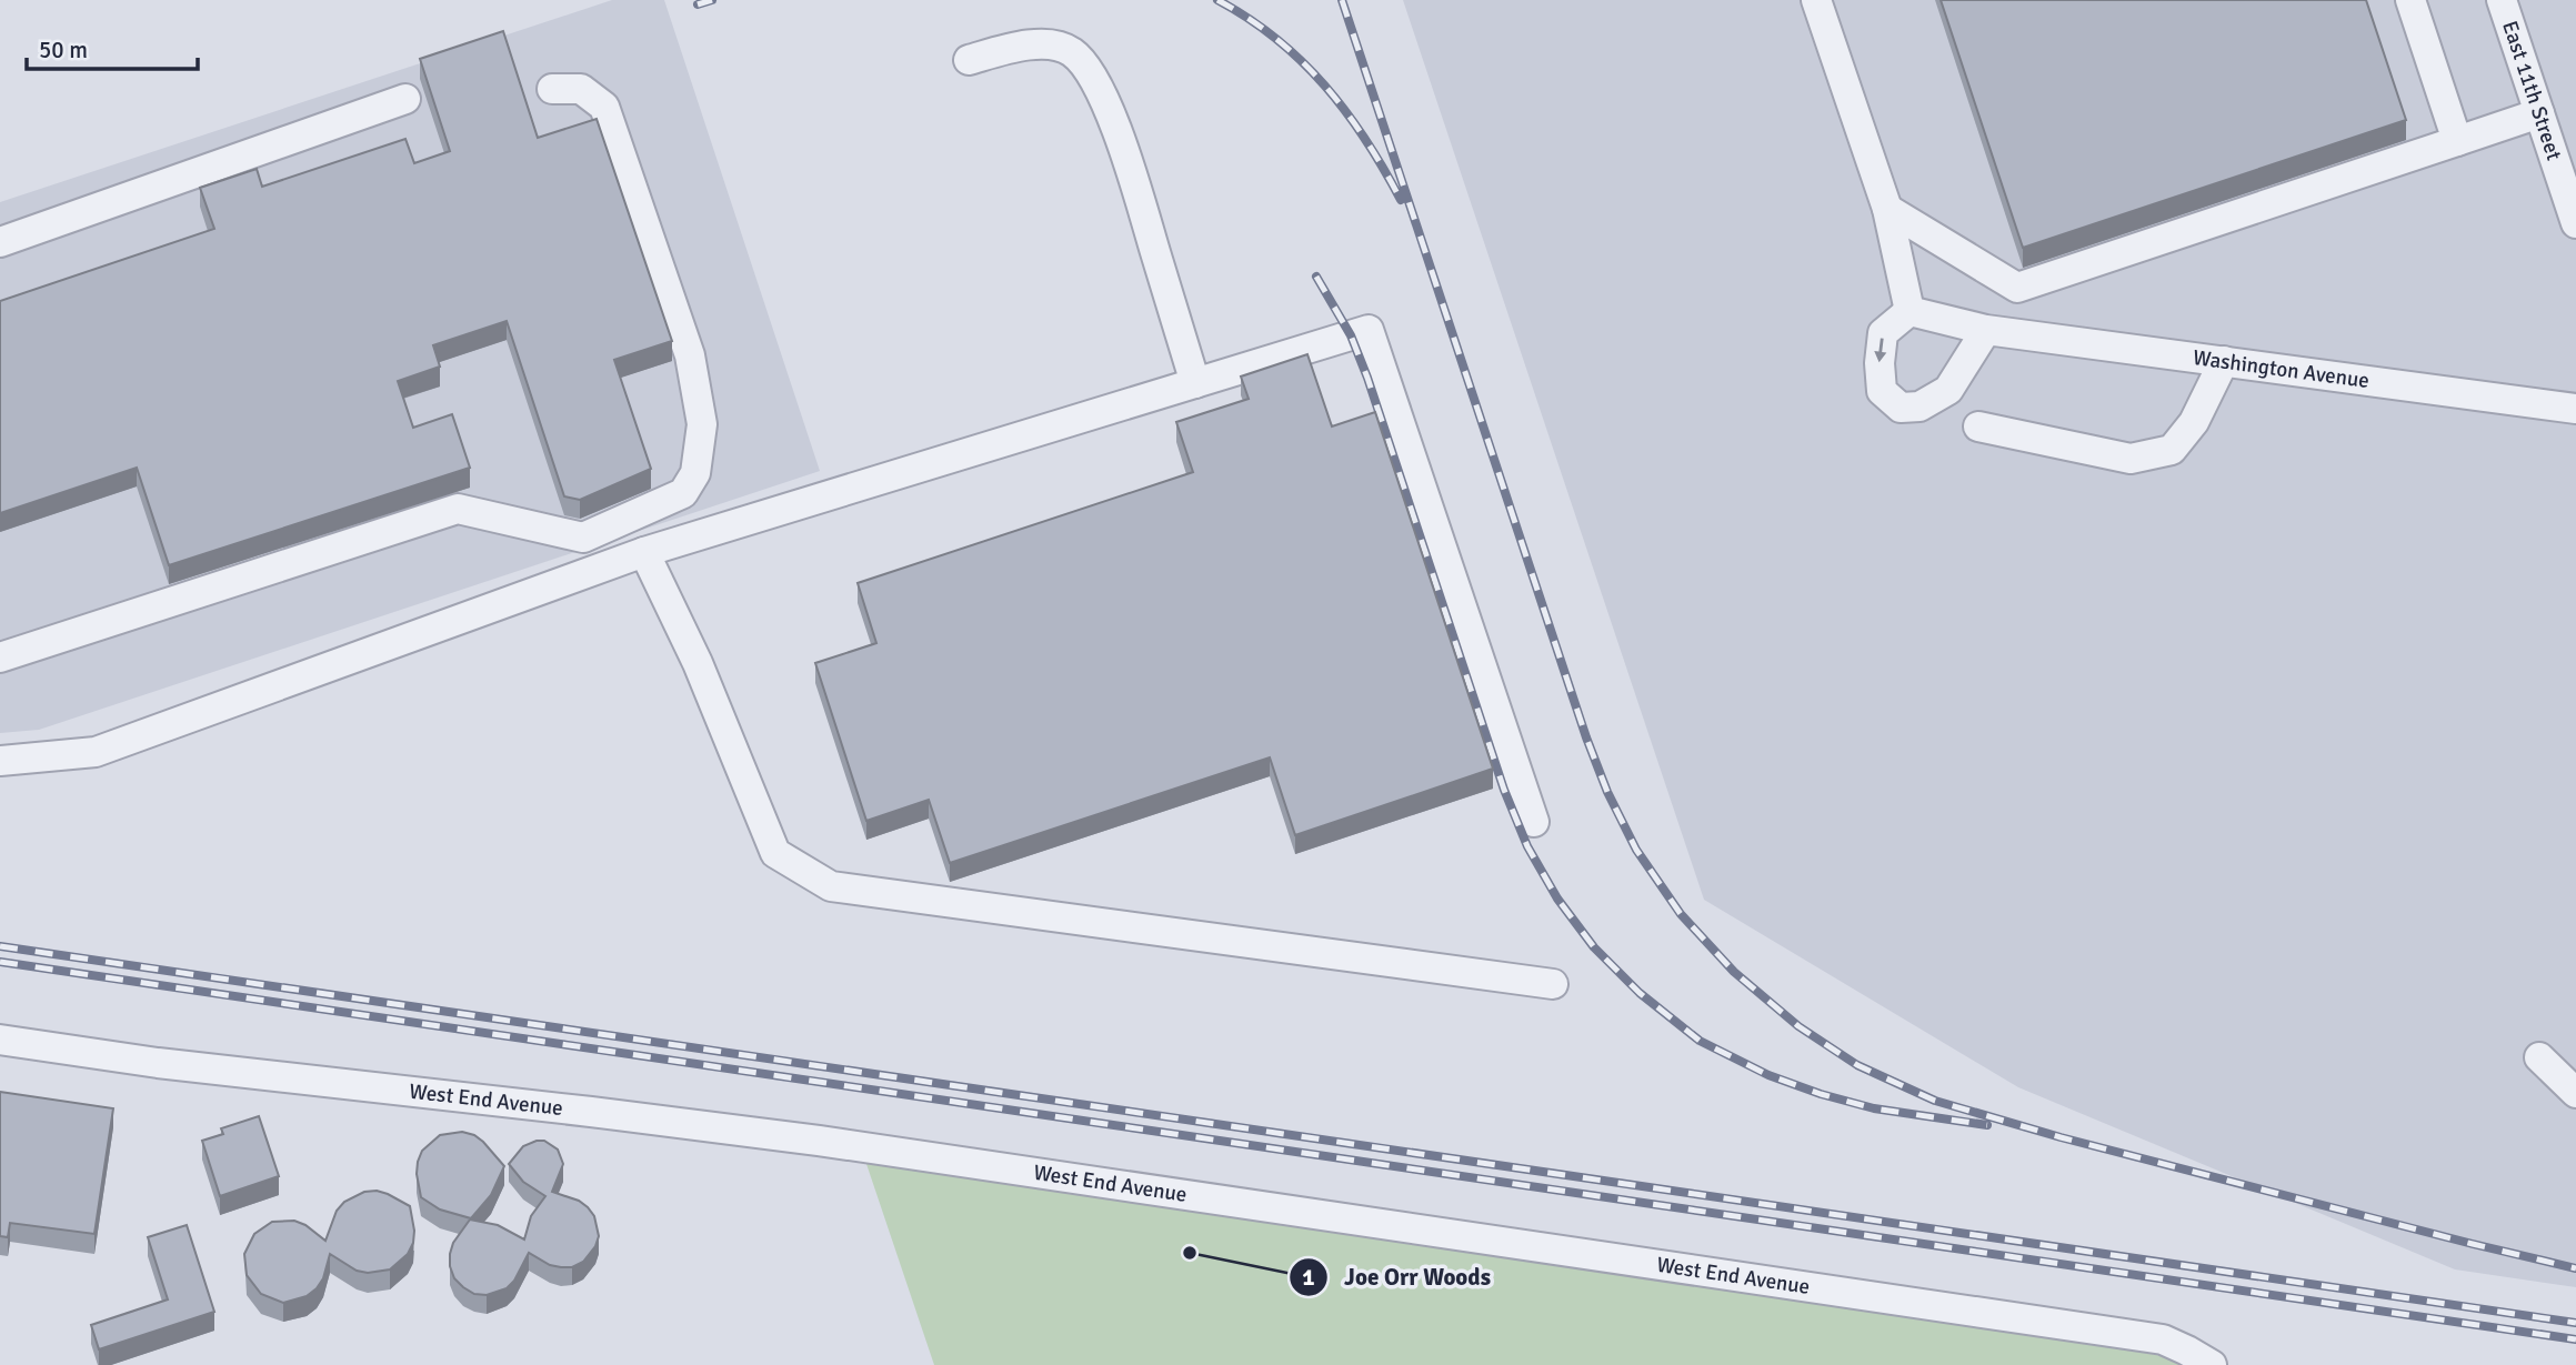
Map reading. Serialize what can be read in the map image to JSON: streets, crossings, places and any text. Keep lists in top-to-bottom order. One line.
{"streets":{"street":["East 11th Street","Washington Avenue","West End Avenue"]},"places":["Joe Orr Woods"],"scale_bar":"50 m"}
